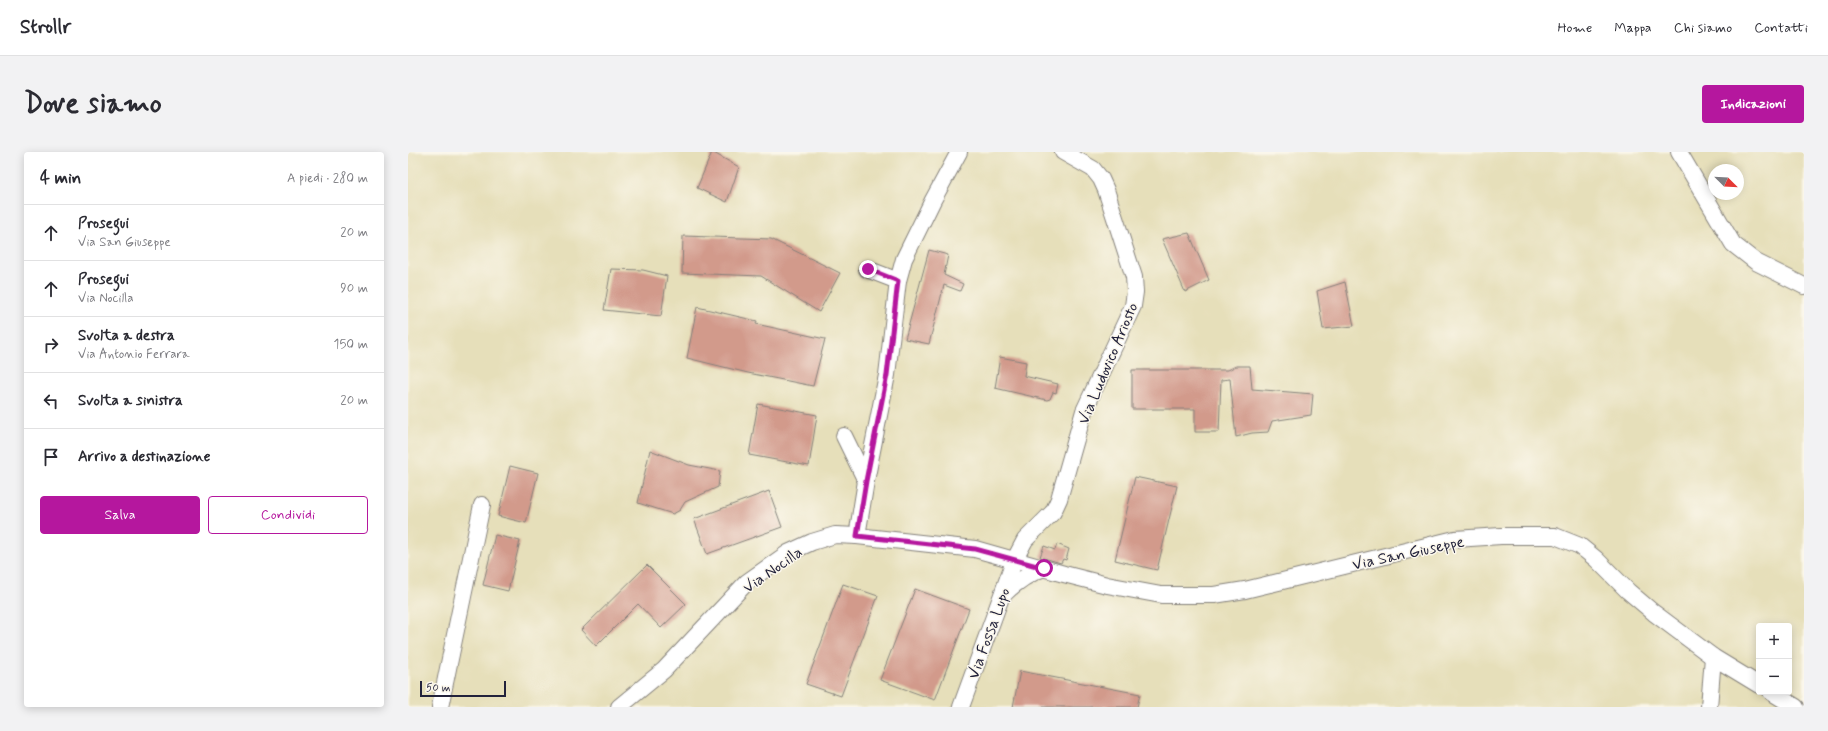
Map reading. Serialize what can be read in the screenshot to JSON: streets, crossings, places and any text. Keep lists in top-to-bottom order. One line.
{"streets":{"street":["Via Ludovico Ariosto","Via San Giuseppe","Via Nocilla","Via Fossa Lupo"]},"crossings":[["Via Ludovico Ariosto","Via San Giuseppe"],["Via Ludovico Ariosto","Via Nocilla"],["Via Ludovico Ariosto","Via Fossa Lupo"],["Via San Giuseppe","Via Nocilla"],["Via San Giuseppe","Via Fossa Lupo"],["Via Nocilla","Via Fossa Lupo"]],"scale_bar":"50 m","north":"bottom right","page":{"header":"Strollr","nav":["Home","Mappa","Chi siamo","Contatti"],"buttons":["Indicazioni",["Salva","Condividi"]],"title":"Dove siamo","heading":["4 min","A piedi · 280 m"],"list":[["Prosegui","Via San Giuseppe","20 m"],["Prosegui","Via Nocilla","90 m"],["Svolta a destra","Via Antonio Ferrara","150 m"],["Svolta a sinistra","20 m"],"Arrivo a destinazione"],"map_buttons":["+","−"],"scale":"50 m"}}
